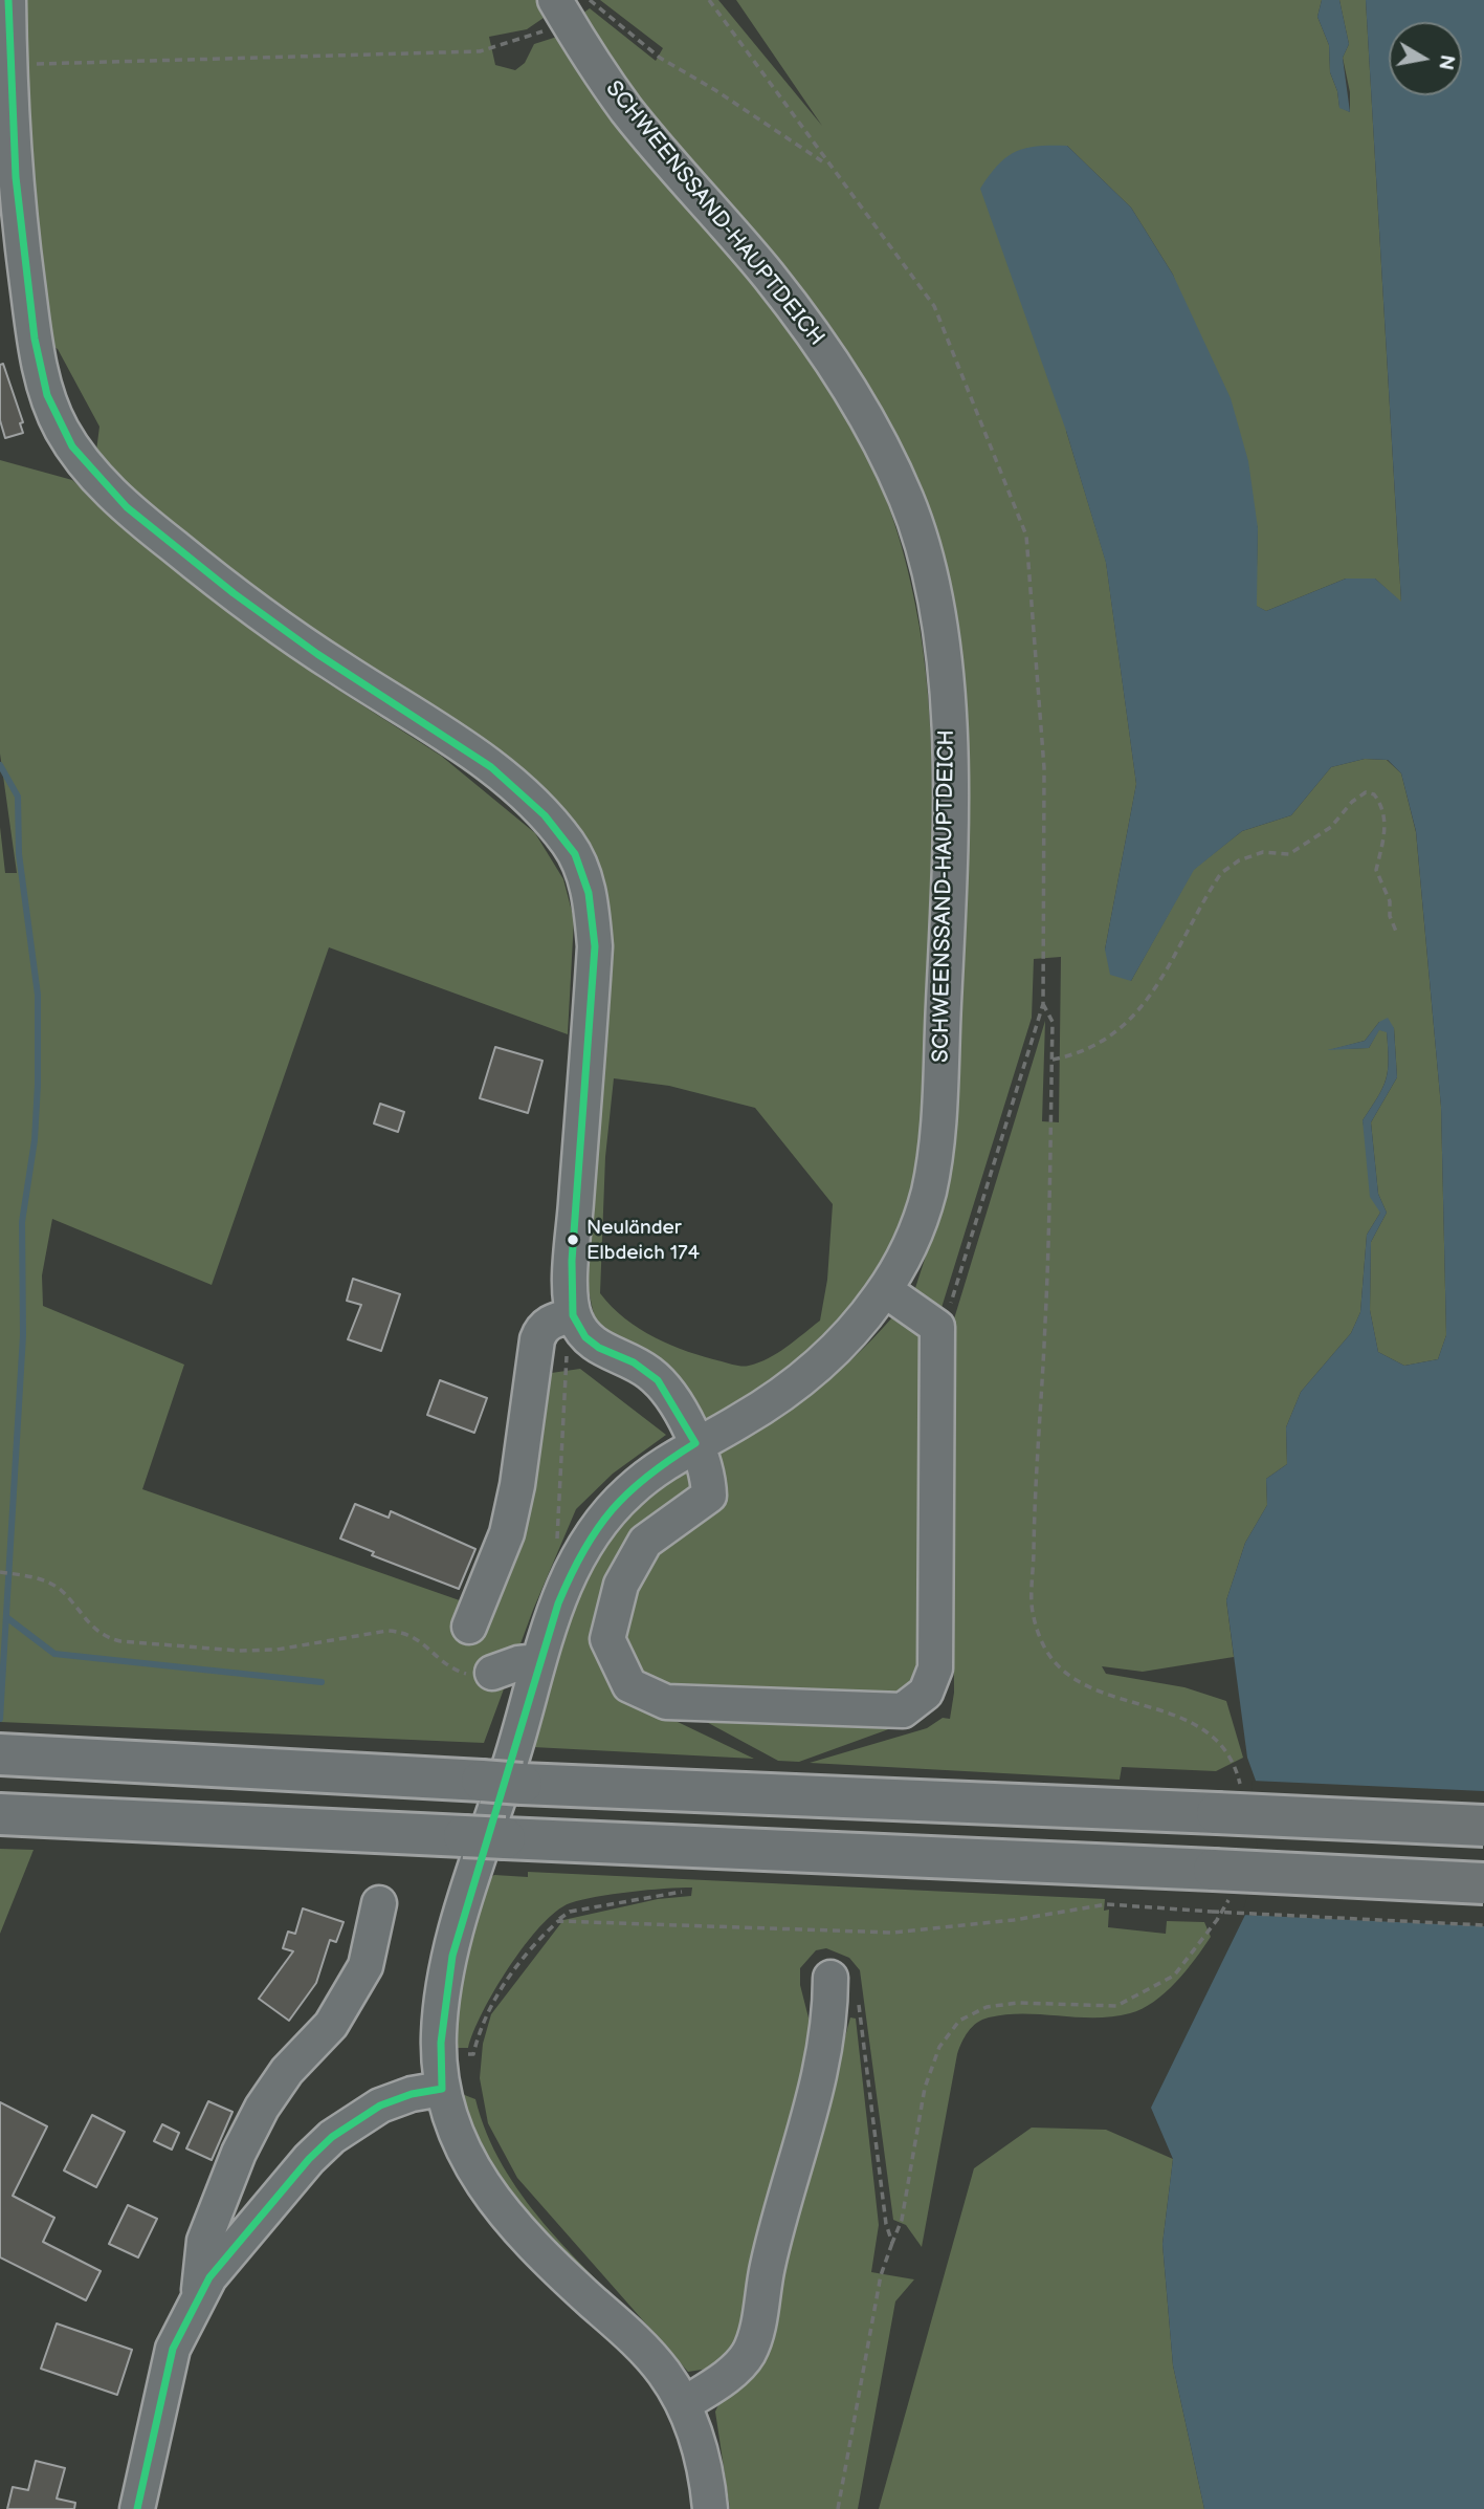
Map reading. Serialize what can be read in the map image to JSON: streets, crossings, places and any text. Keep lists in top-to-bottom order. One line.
{"streets":{"street":["SCHWEENSSAND-HAUPTDEICH"]},"places":["Neuländer Elbdeich 174"],"north":"right"}
